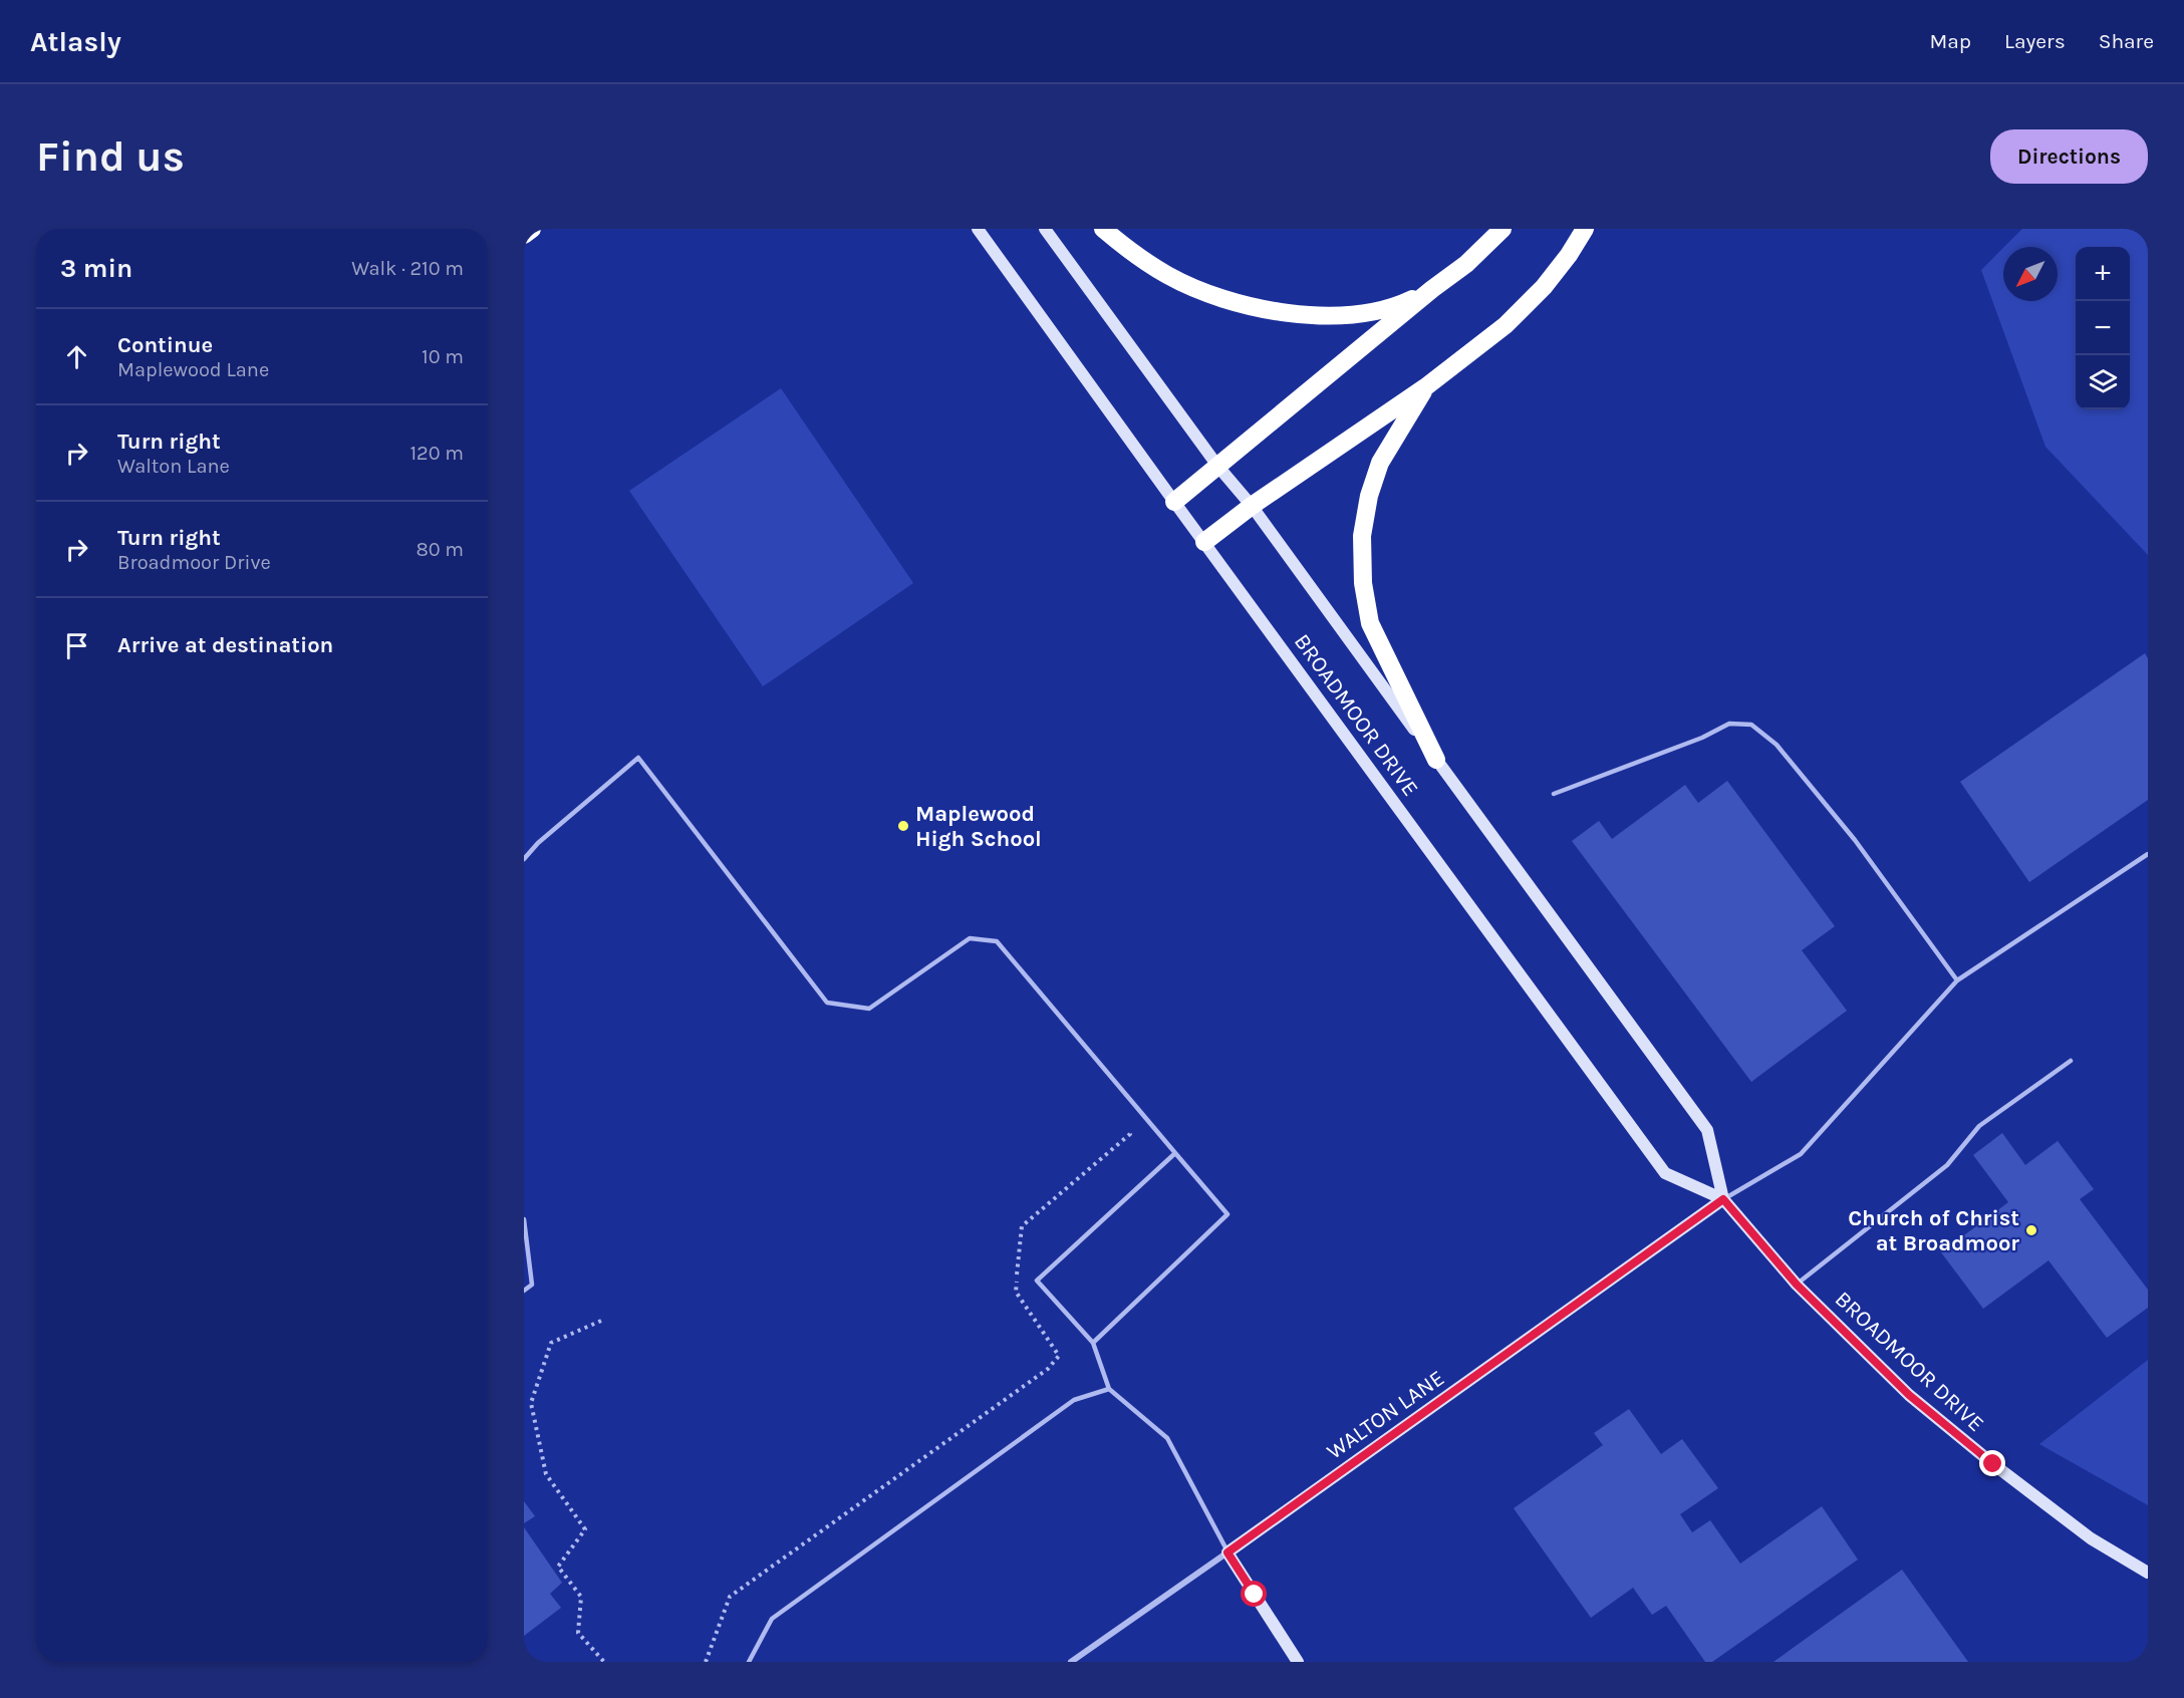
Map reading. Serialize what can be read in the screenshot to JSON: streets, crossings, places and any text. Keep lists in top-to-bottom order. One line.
{"streets":{"main road":["BROADMOOR DRIVE","WALTON LANE"]},"crossings":[["BROADMOOR DRIVE","WALTON LANE"]],"places":["Maplewood High School","Church of Christ at Broadmoor"],"north":"bottom left","page":{"header":"Atlasly","nav":["Map","Layers","Share"],"buttons":"Directions","title":"Find us","heading":["3 min","Walk · 210 m"],"map_buttons":["+","−"],"list":[["Continue","Maplewood Lane","10 m"],["Turn right","Walton Lane","120 m"],["Turn right","Broadmoor Drive","80 m"],"Arrive at destination"]}}
